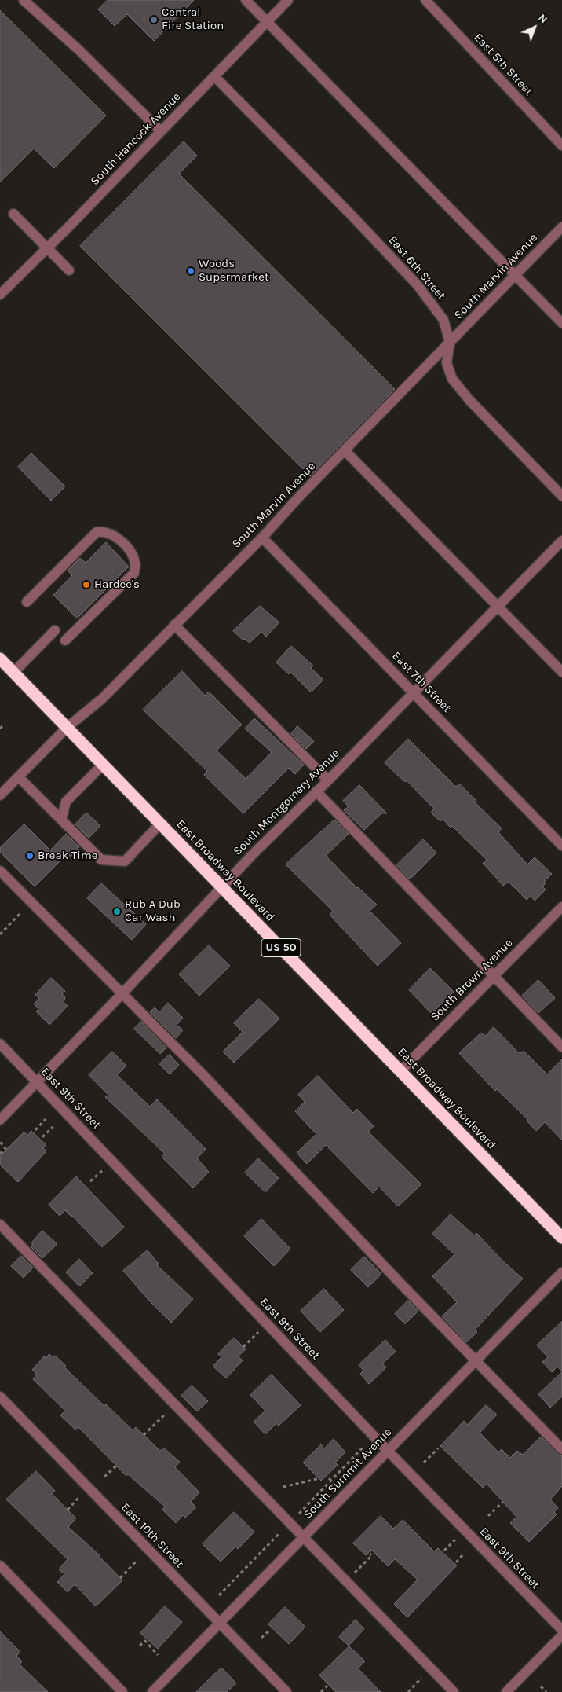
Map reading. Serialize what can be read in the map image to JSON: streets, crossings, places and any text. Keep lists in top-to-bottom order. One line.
{"streets":{"highway":["East Broadway Boulevard","US 50"],"street":["East 5th Street","South Hancock Avenue","East 6th Street","South Marvin Avenue","East 7th Street","South Montgomery Avenue","South Brown Avenue","East 9th Street","South Summit Avenue","East 10th Street"]},"crossings":[["South Hancock Avenue","East 6th Street"],["East 6th Street","South Marvin Avenue"],["South Marvin Avenue","East 7th Street"],["South Marvin Avenue","East Broadway Boulevard"],["East 7th Street","South Montgomery Avenue"],["South Montgomery Avenue","East Broadway Boulevard"],["South Montgomery Avenue","East 9th Street"],["East Broadway Boulevard","South Brown Avenue"],["East 9th Street","South Summit Avenue"],["South Summit Avenue","East 10th Street"]],"places":["Central Fire Station","Woods Supermarket","Hardee's","Break Time","Rub A Dub Car Wash"],"north":"top right"}
